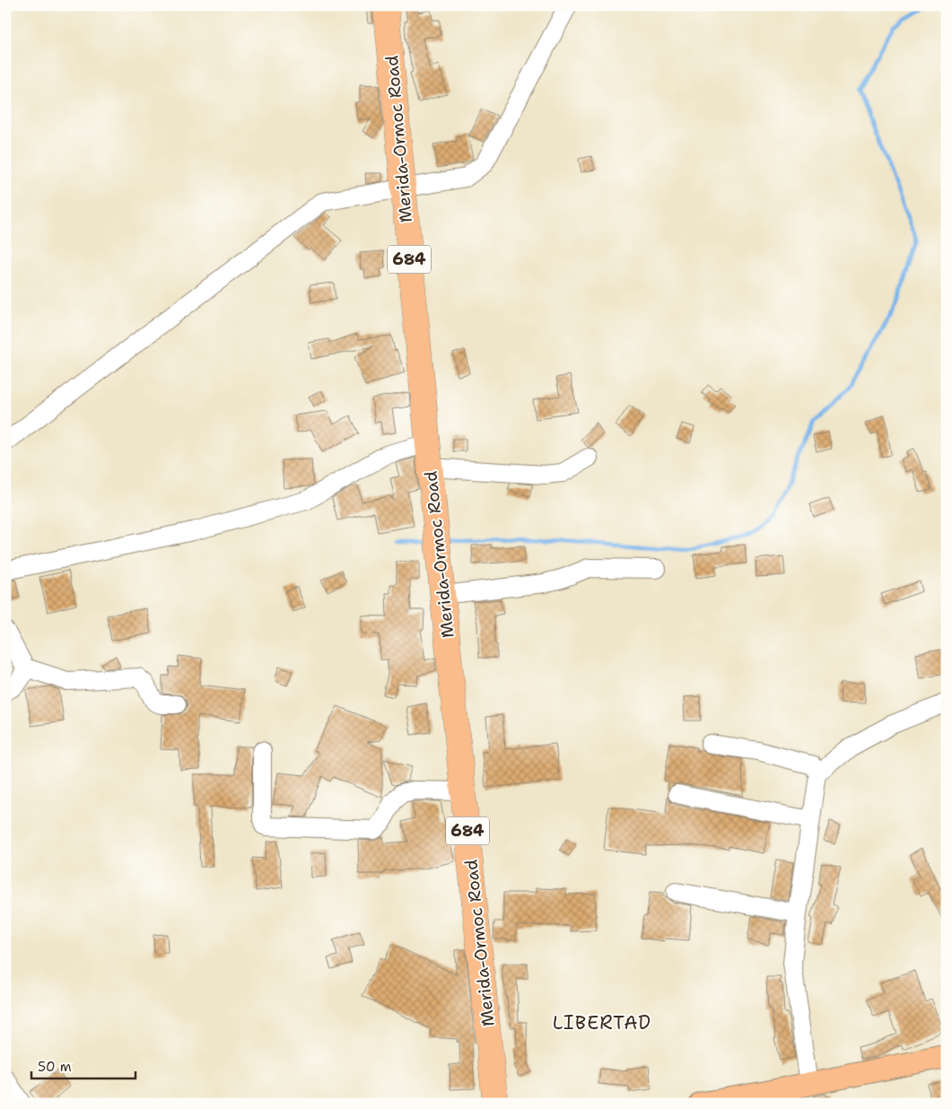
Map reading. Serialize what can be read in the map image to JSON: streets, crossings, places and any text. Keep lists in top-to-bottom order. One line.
{"streets":{"highway":["Merida-Ormoc Road","684"]},"districts":["LIBERTAD"],"scale_bar":"50 m"}
